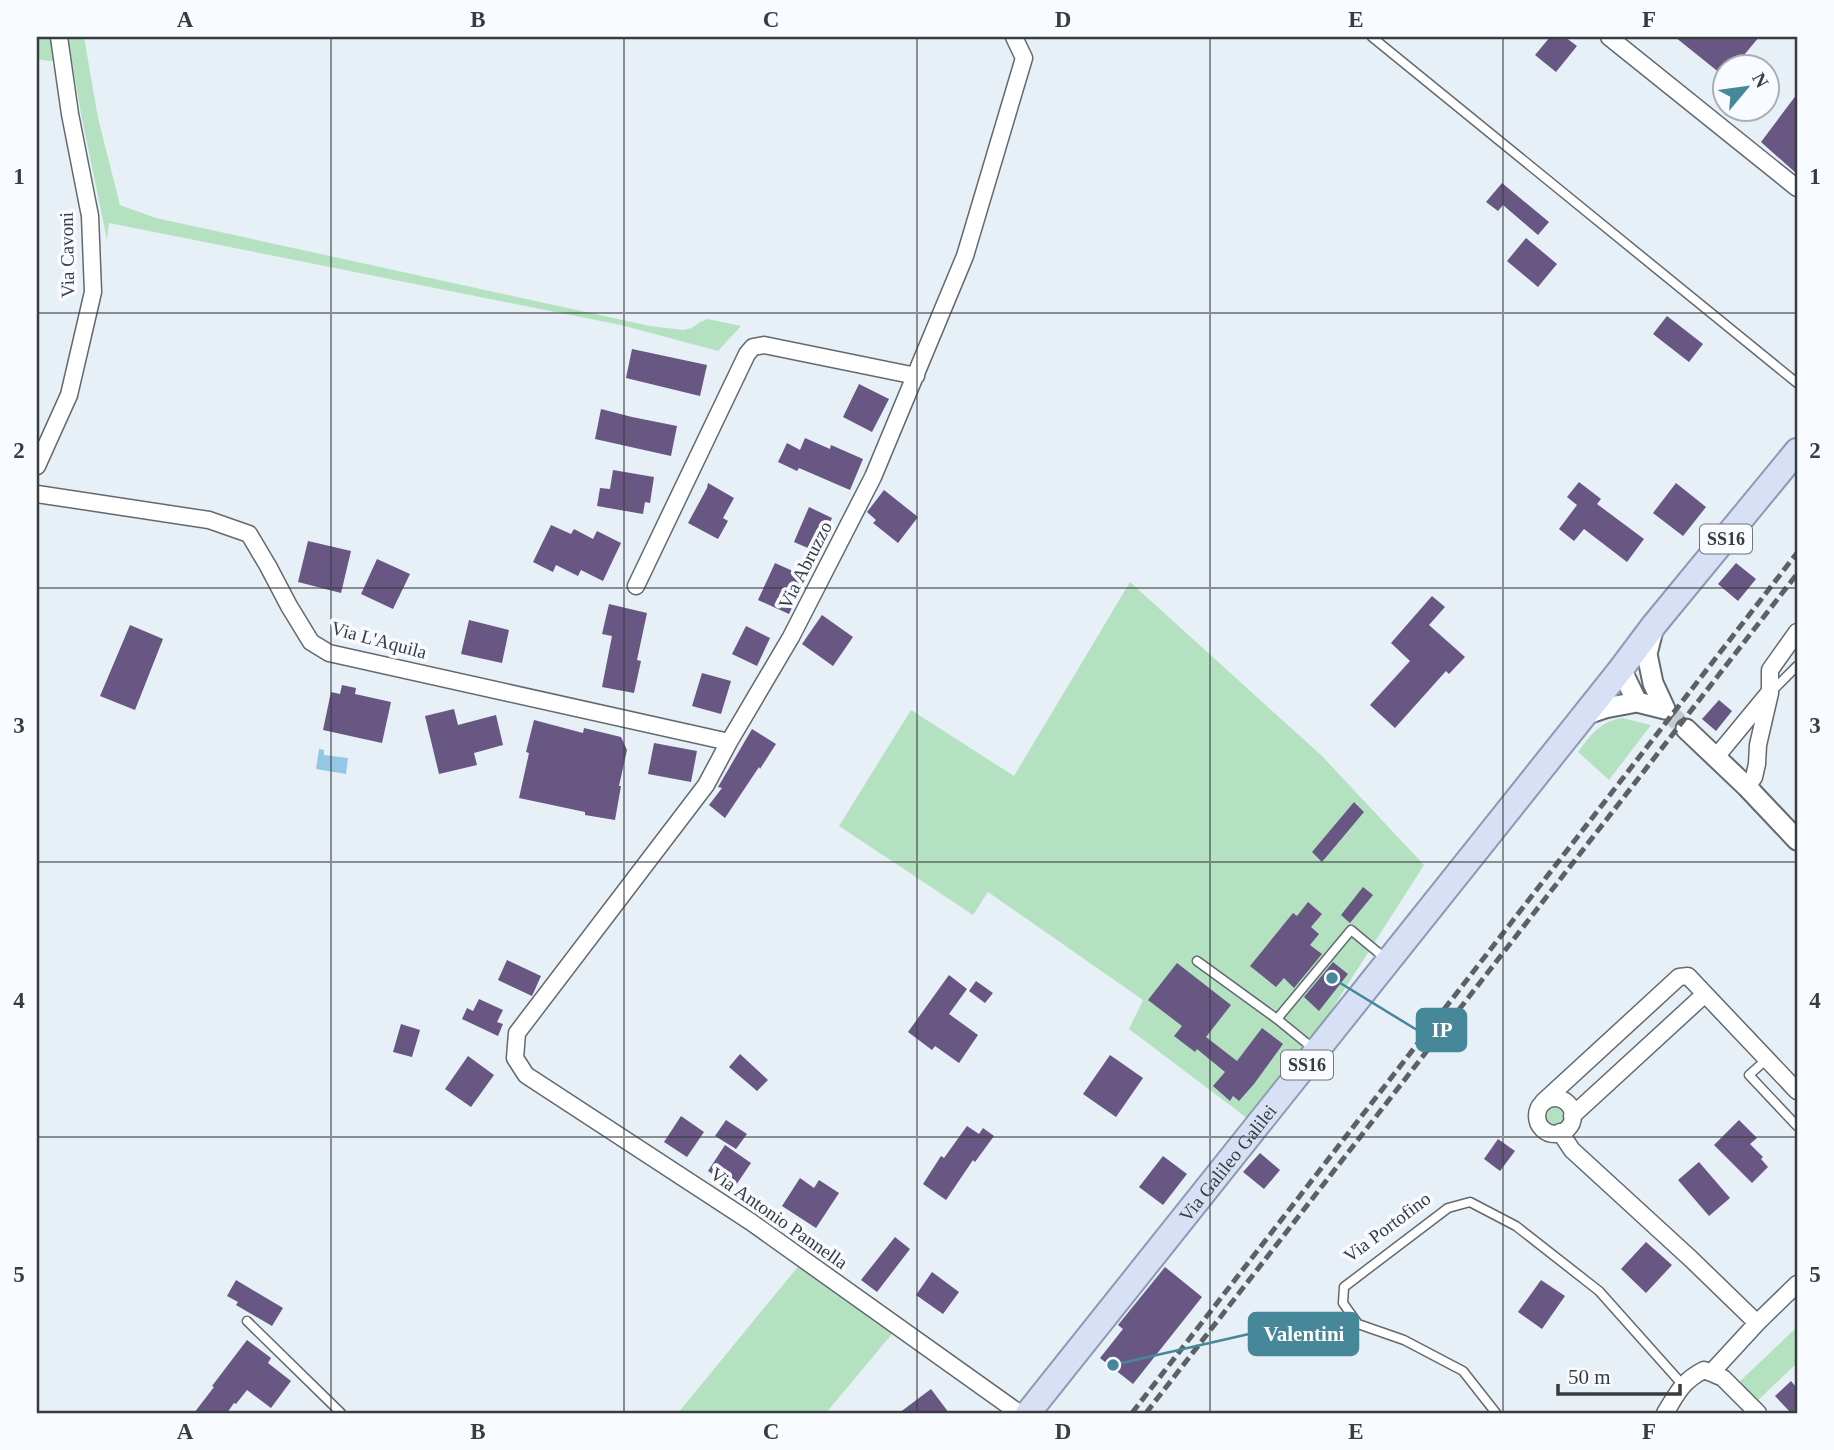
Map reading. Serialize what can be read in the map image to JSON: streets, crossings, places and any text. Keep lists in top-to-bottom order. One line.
{"streets":{"main road":["SS16","Via Galileo Galilei"],"street":["Via Cavoni","Via Abruzzo","Via L'Aquila","Via Antonio Pannella"],"lane":["Via Portofino"]},"crossings":[["SS16","Via Galileo Galilei"],["Via Abruzzo","Via L'Aquila"],["Via Abruzzo","Via Antonio Pannella"]],"places":["IP","Valentini"],"scale_bar":"50 m","north":"top right","grid":{"columns":["A","B","C","D","E","F"],"rows":["1","2","3","4","5"]}}
